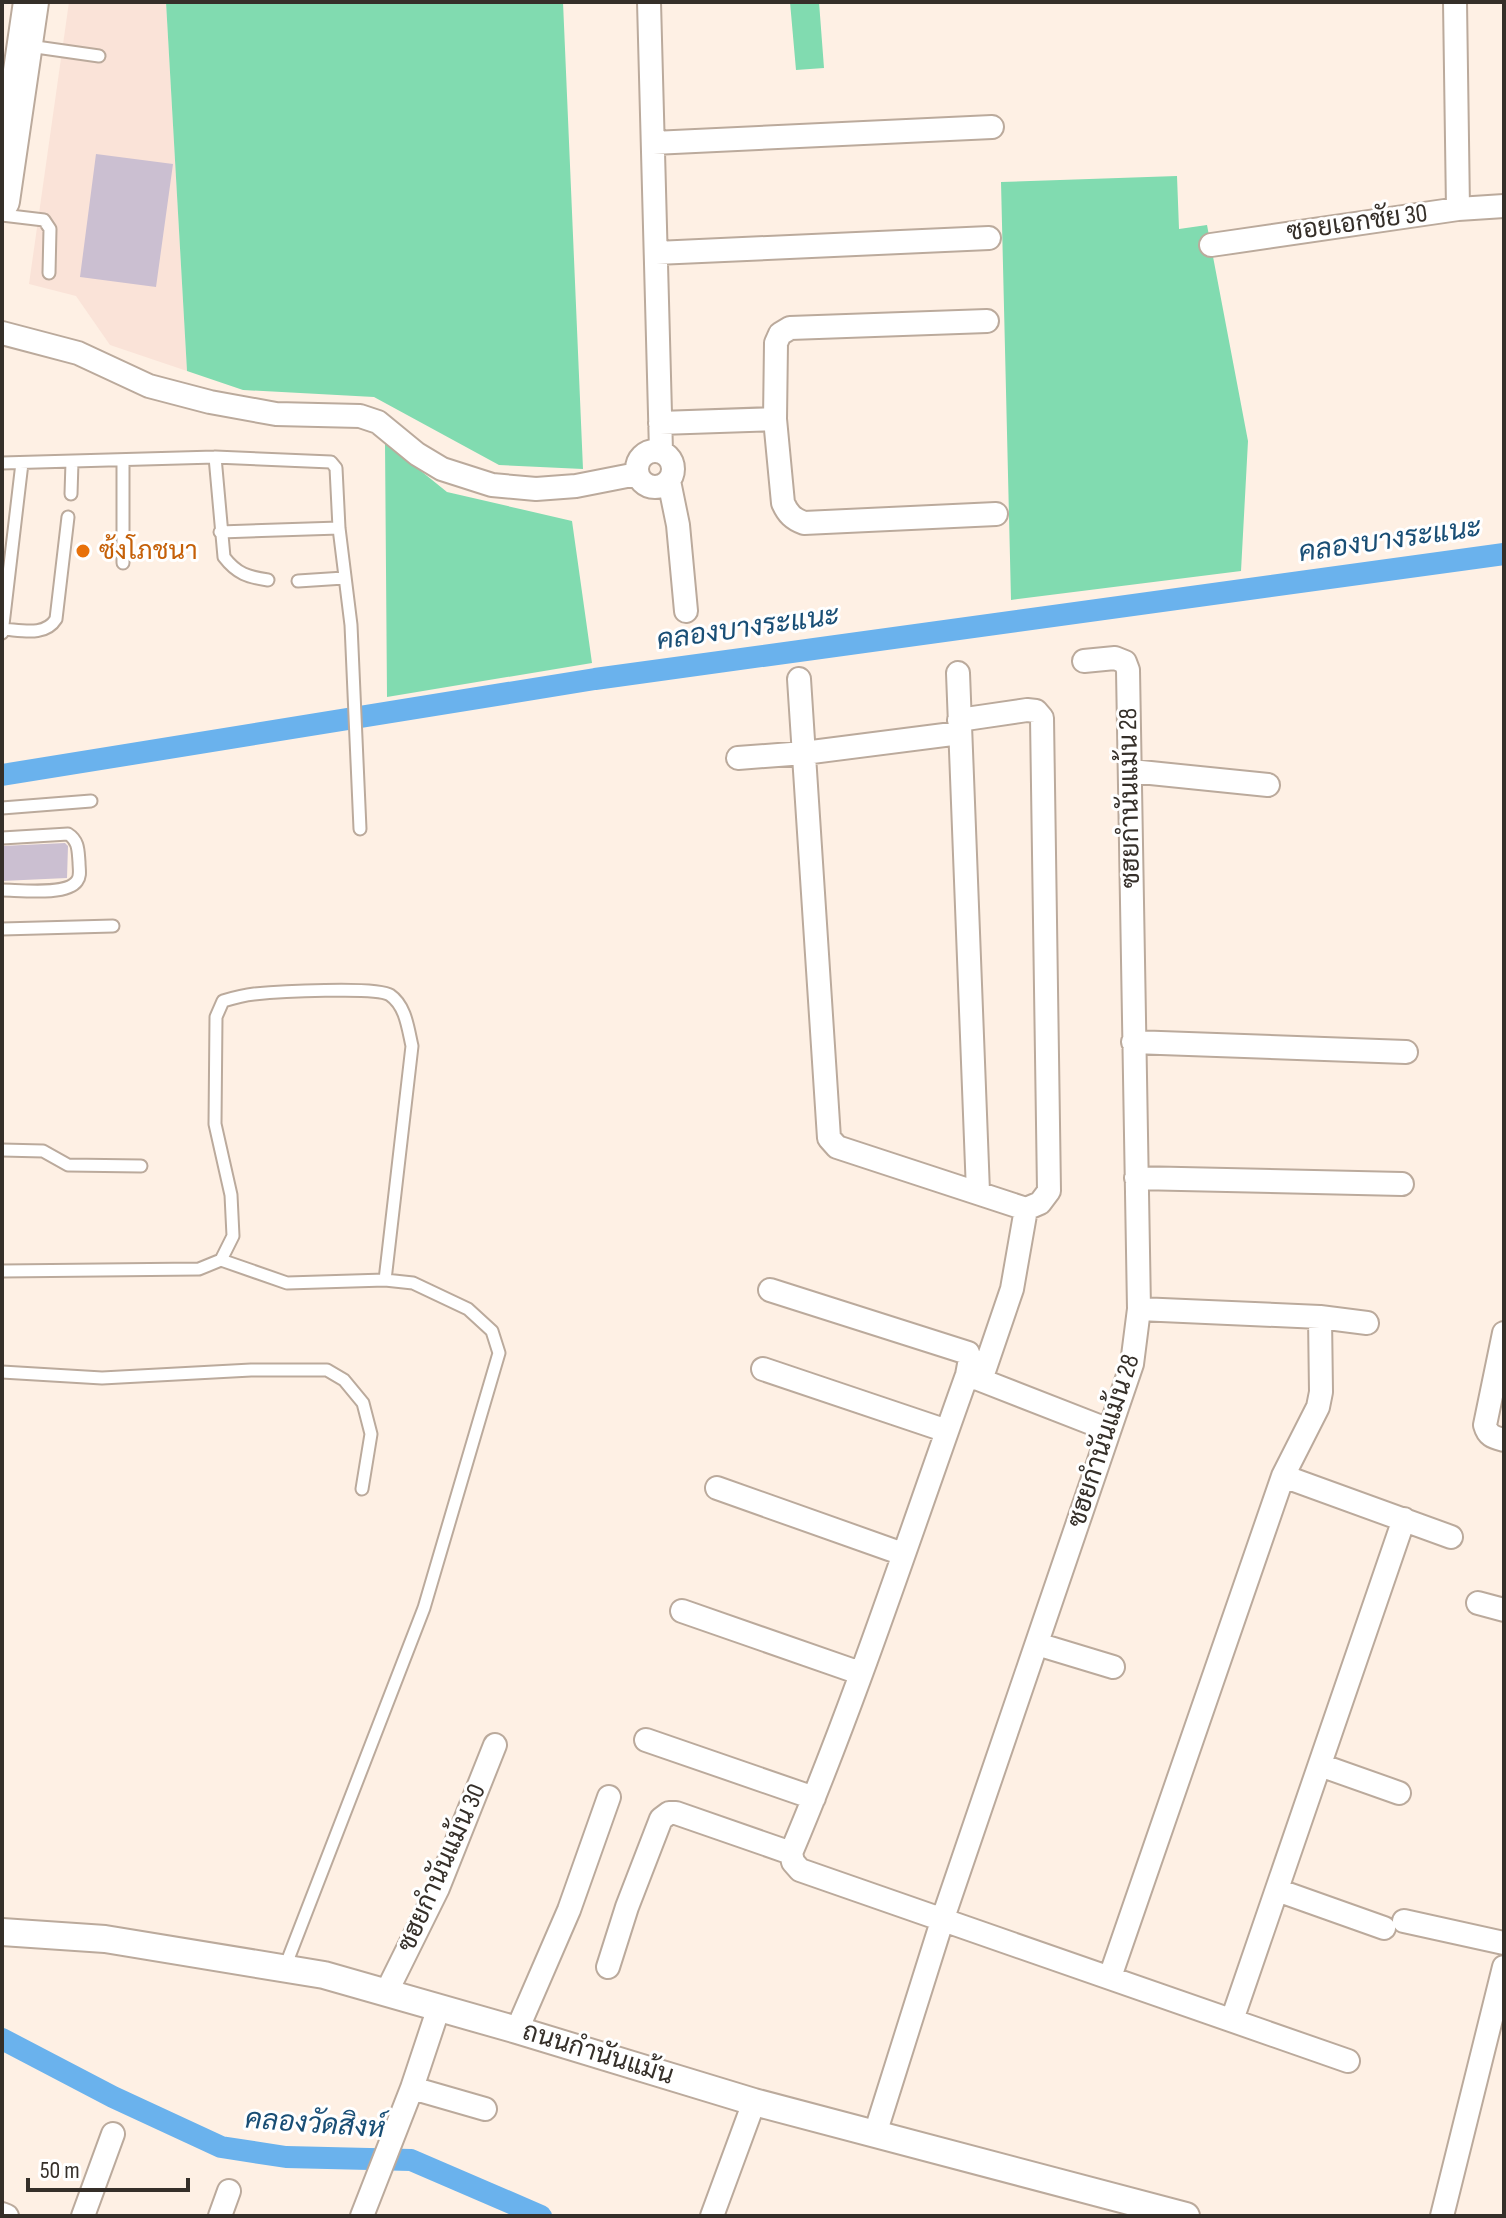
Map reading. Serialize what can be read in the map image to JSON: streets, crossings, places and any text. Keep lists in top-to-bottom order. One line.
{"streets":{"street":["ซอยเอกชัย 30","ซฮยกำนันแม้น 28","ซฮยกำนันแม้น 30","ถนนกำนันแม้น"]},"crossings":[["ซฮยกำนันแม้น 28","ถนนกำนันแม้น"],["ซฮยกำนันแม้น 30","ถนนกำนันแม้น"]],"water":["คลองบางระแนะ","คลองวัดสิงห์"],"places":["ซ้งโภชนา"],"scale_bar":"50 m"}
